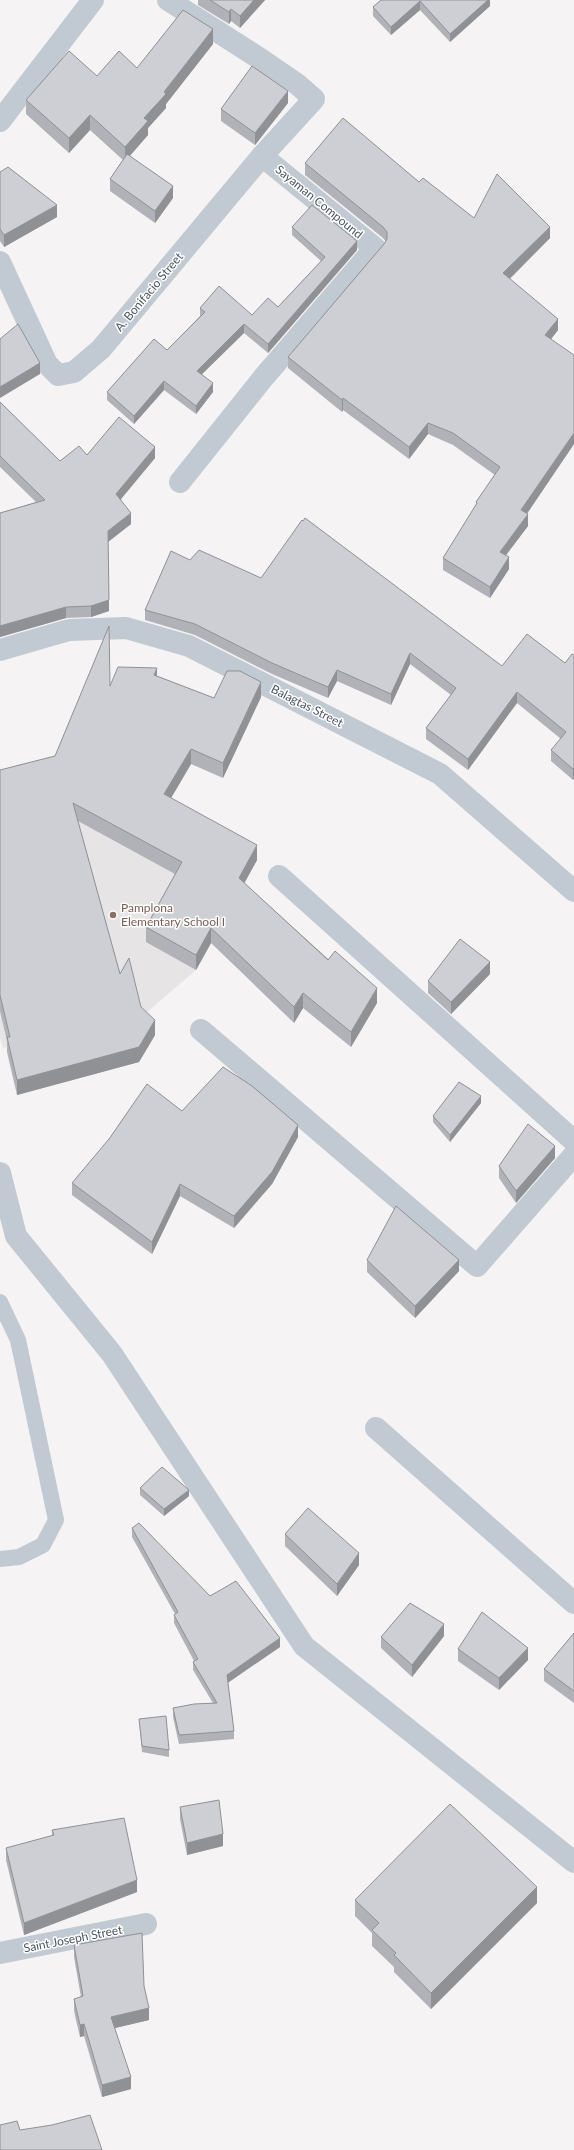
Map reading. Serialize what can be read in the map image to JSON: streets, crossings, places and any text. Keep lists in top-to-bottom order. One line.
{"streets":{"street":["Sayaman Compound","A. Bonifacio Street","Balagtas Street","Saint Joseph Street"]},"crossings":[["Sayaman Compound","A. Bonifacio Street"]],"places":["Pamplona Elementary School I"]}
